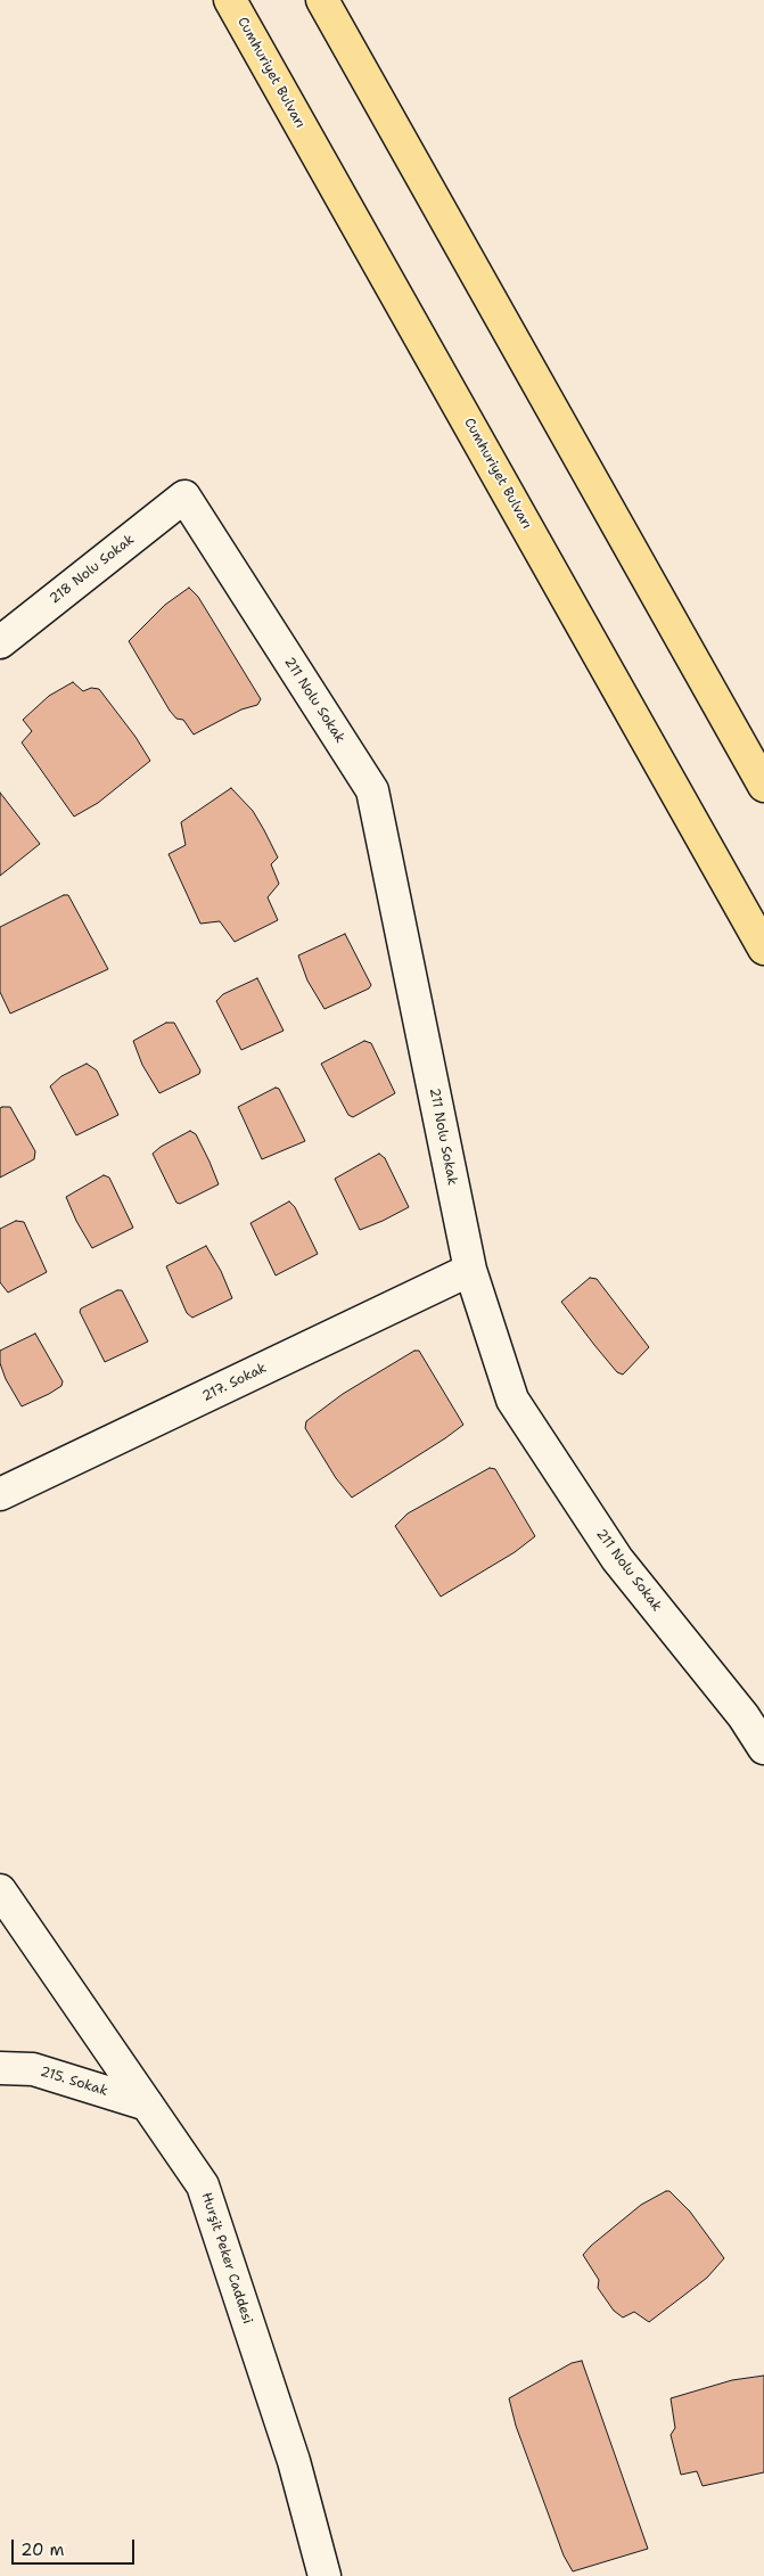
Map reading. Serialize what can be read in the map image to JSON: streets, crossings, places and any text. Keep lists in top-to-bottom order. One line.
{"streets":{"main road":["Cumhuriyet Bulvarı"],"street":["218 Nolu Sokak","211 Nolu Sokak","217. Sokak","215. Sokak","Hurşit Peker Caddesi"]},"crossings":[["218 Nolu Sokak","211 Nolu Sokak"],["211 Nolu Sokak","217. Sokak"],["215. Sokak","Hurşit Peker Caddesi"]],"scale_bar":"20 m"}
